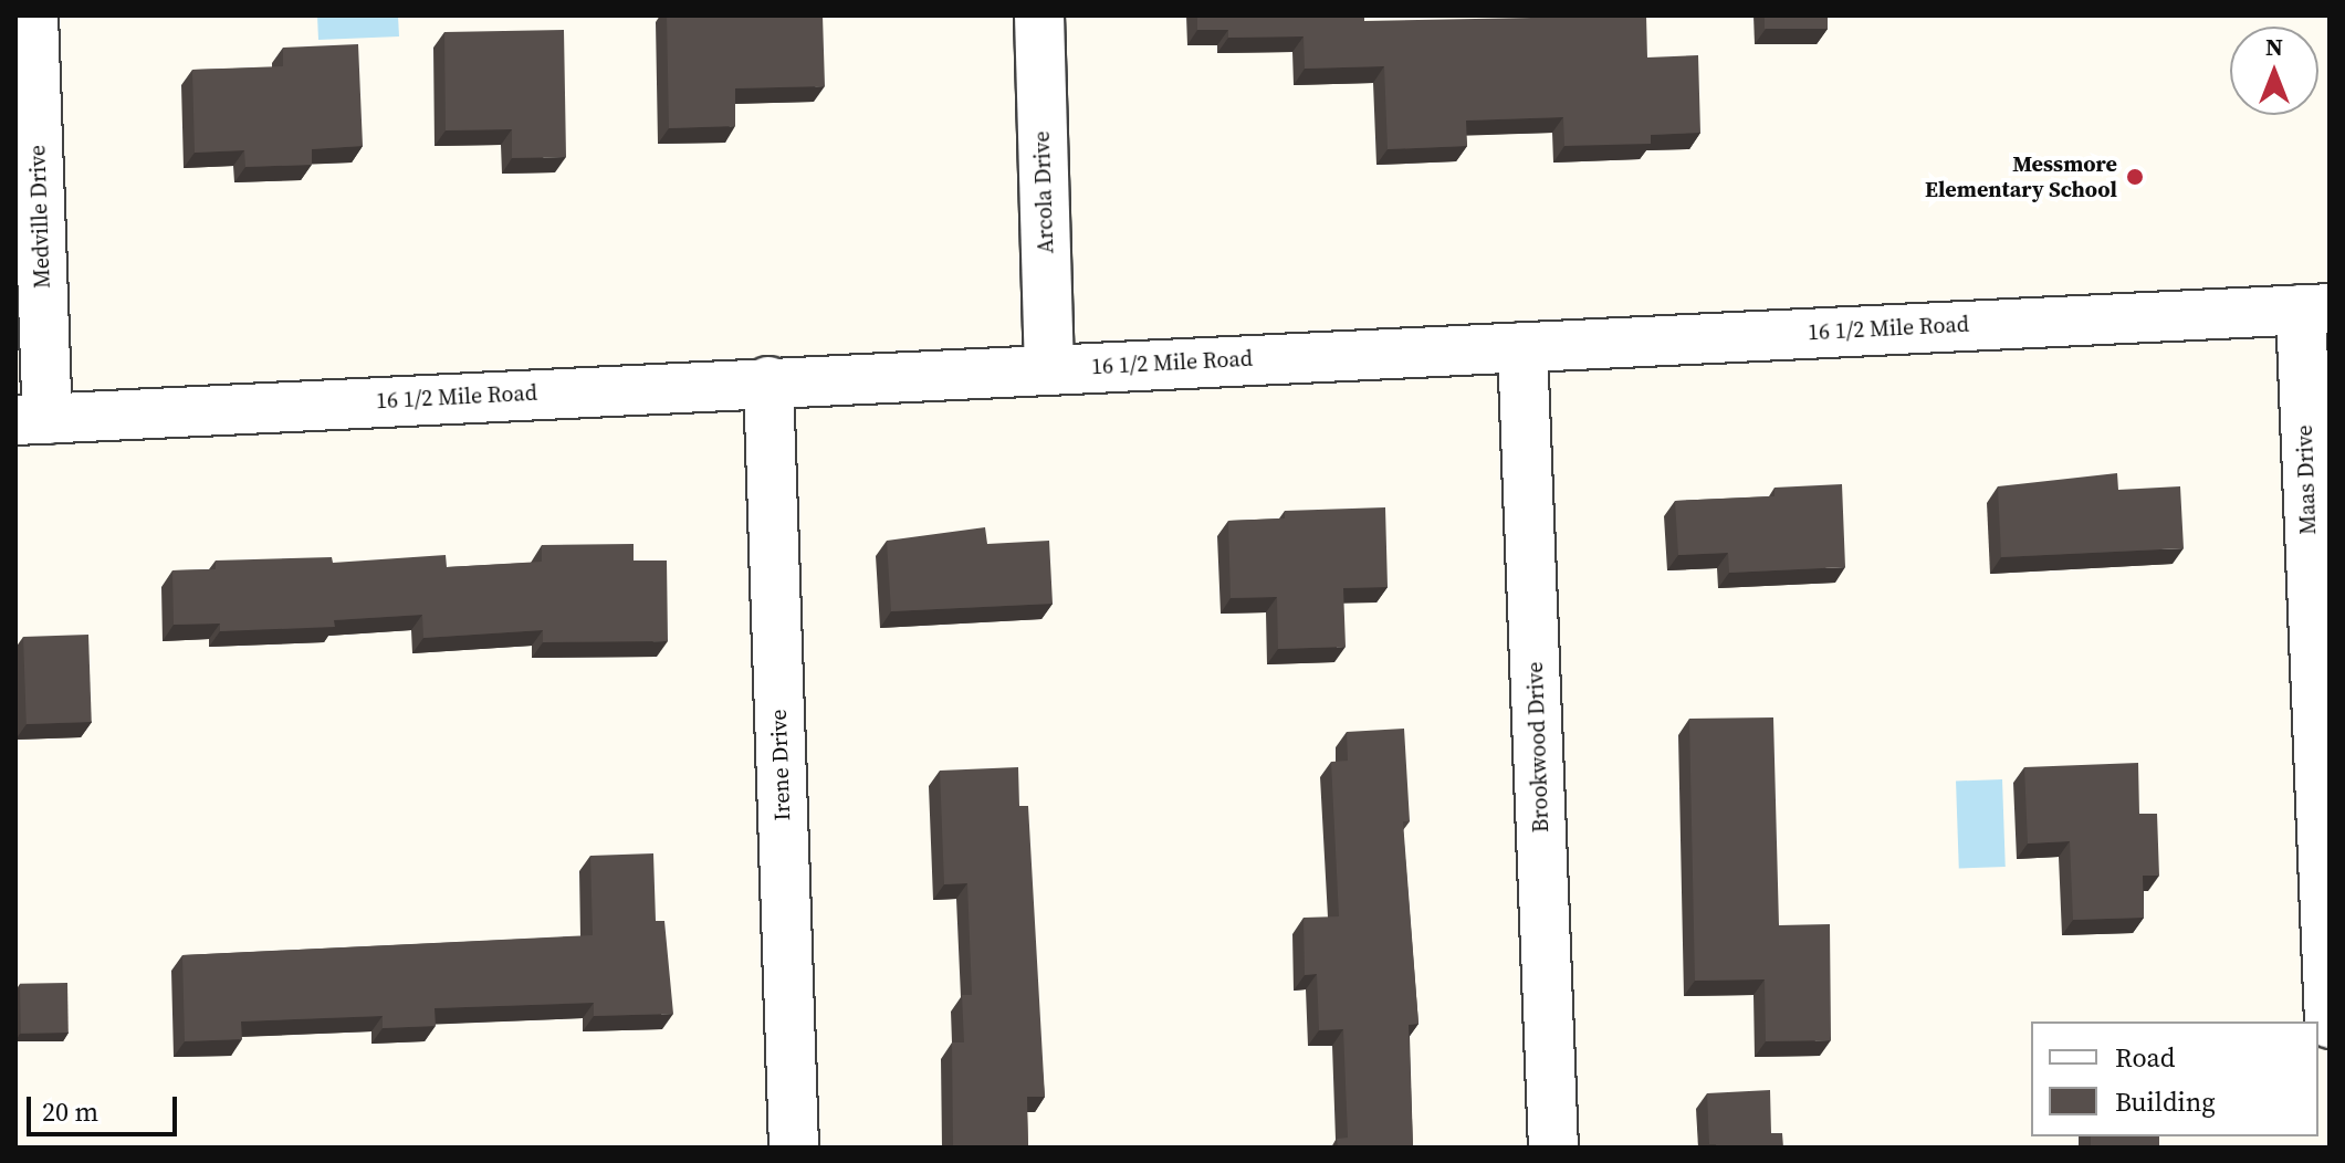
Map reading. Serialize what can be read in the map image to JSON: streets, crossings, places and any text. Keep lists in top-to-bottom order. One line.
{"streets":{"street":["Arcola Drive","Medville Drive","16 1/2 Mile Road","Maas Drive","Brookwood Drive","Irene Drive"]},"crossings":[["Arcola Drive","16 1/2 Mile Road"],["Medville Drive","16 1/2 Mile Road"],["16 1/2 Mile Road","Maas Drive"],["16 1/2 Mile Road","Brookwood Drive"],["16 1/2 Mile Road","Irene Drive"]],"places":["Messmore Elementary School"],"legend":["Road","Building"],"scale_bar":"20 m","north":"top"}
